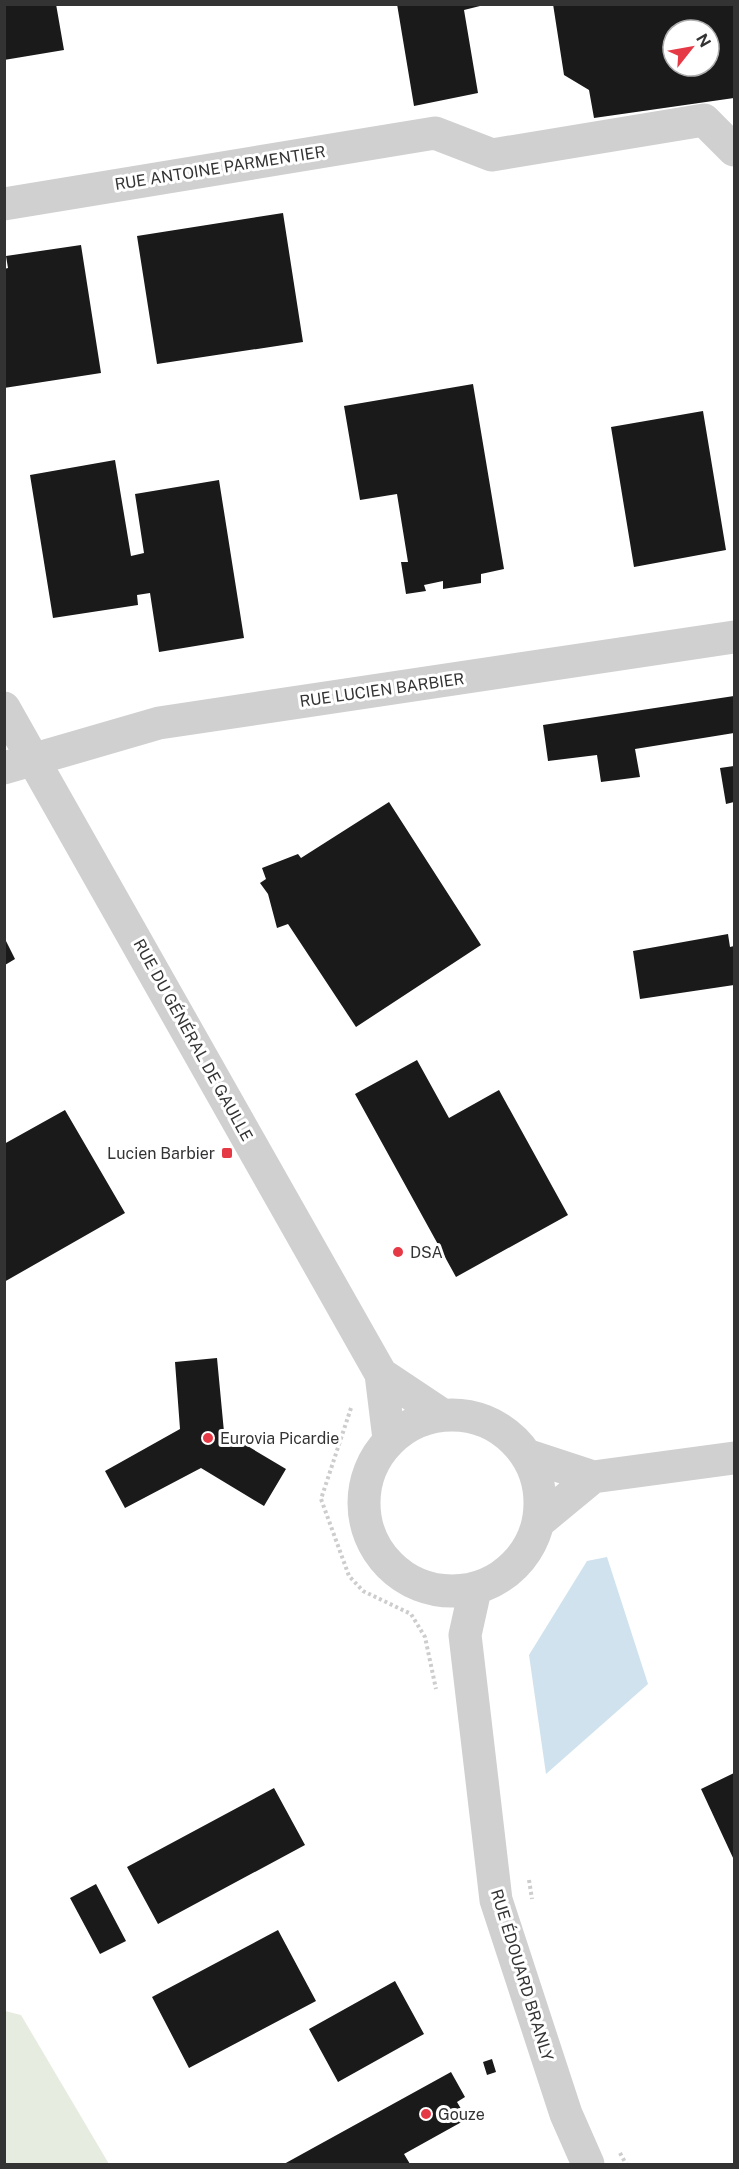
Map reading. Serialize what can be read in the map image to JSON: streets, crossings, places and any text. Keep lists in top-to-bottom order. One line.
{"streets":{"street":["RUE ANTOINE PARMENTIER","RUE LUCIEN BARBIER","RUE DU GÉNÉRAL DE GAULLE","RUE ÉDOUARD BRANLY"]},"crossings":[["RUE LUCIEN BARBIER","RUE DU GÉNÉRAL DE GAULLE"],["RUE DU GÉNÉRAL DE GAULLE","RUE ÉDOUARD BRANLY"]],"places":{"transit":["Lucien Barbier"],"other":["DSA","Eurovia Picardie","Gouze"]},"north":"top right"}
